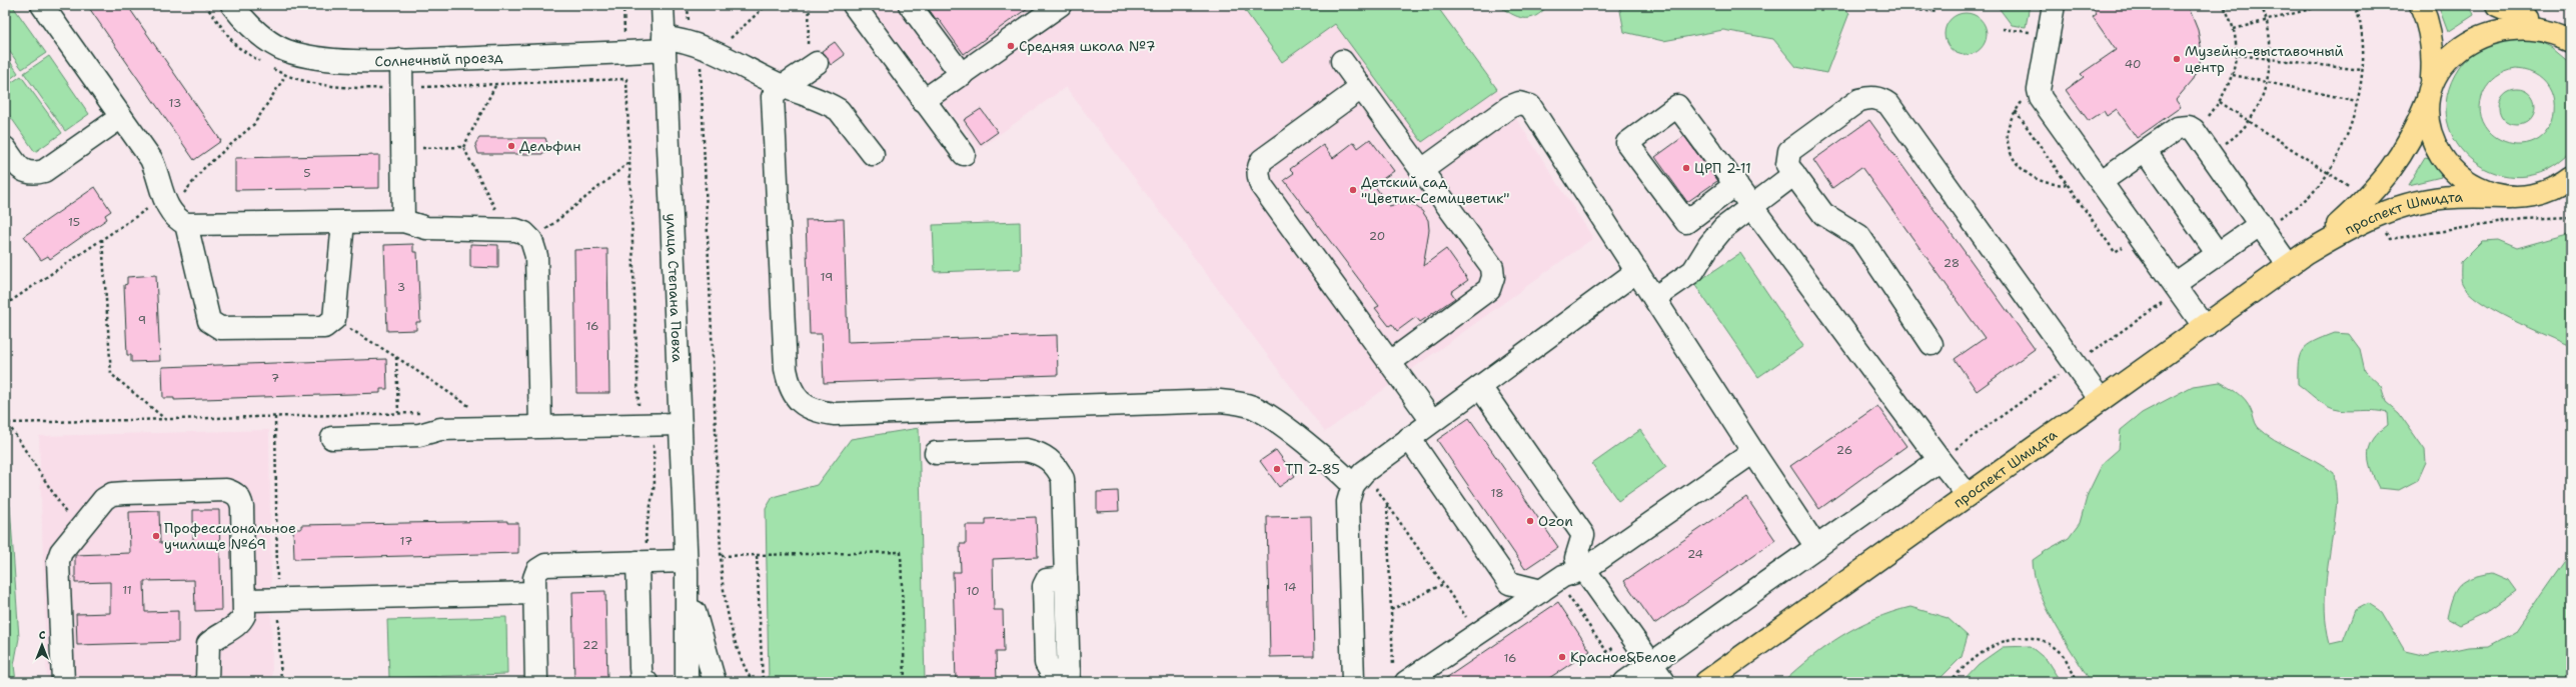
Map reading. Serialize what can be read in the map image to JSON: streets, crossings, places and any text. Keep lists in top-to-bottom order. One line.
{"streets":{"main road":["проспект Шмидта"],"street":["Солнечный проезд","улица Степана Повха"]},"crossings":[["Солнечный проезд","улица Степана Повха"]],"places":["Средняя школа №7","Музейно-выставочный центр","Дельфин","ЦРП 2-11","Детский сад \"Цветик-Семицветик\"","ТП 2-85","Ozon","Профессиональное училище №69","Красное&Белое"],"house_numbers":["40","13","5","15","20","28","19","3","9","16","7","26","18","17","24","14","11","10","22","16"],"north":"top"}
